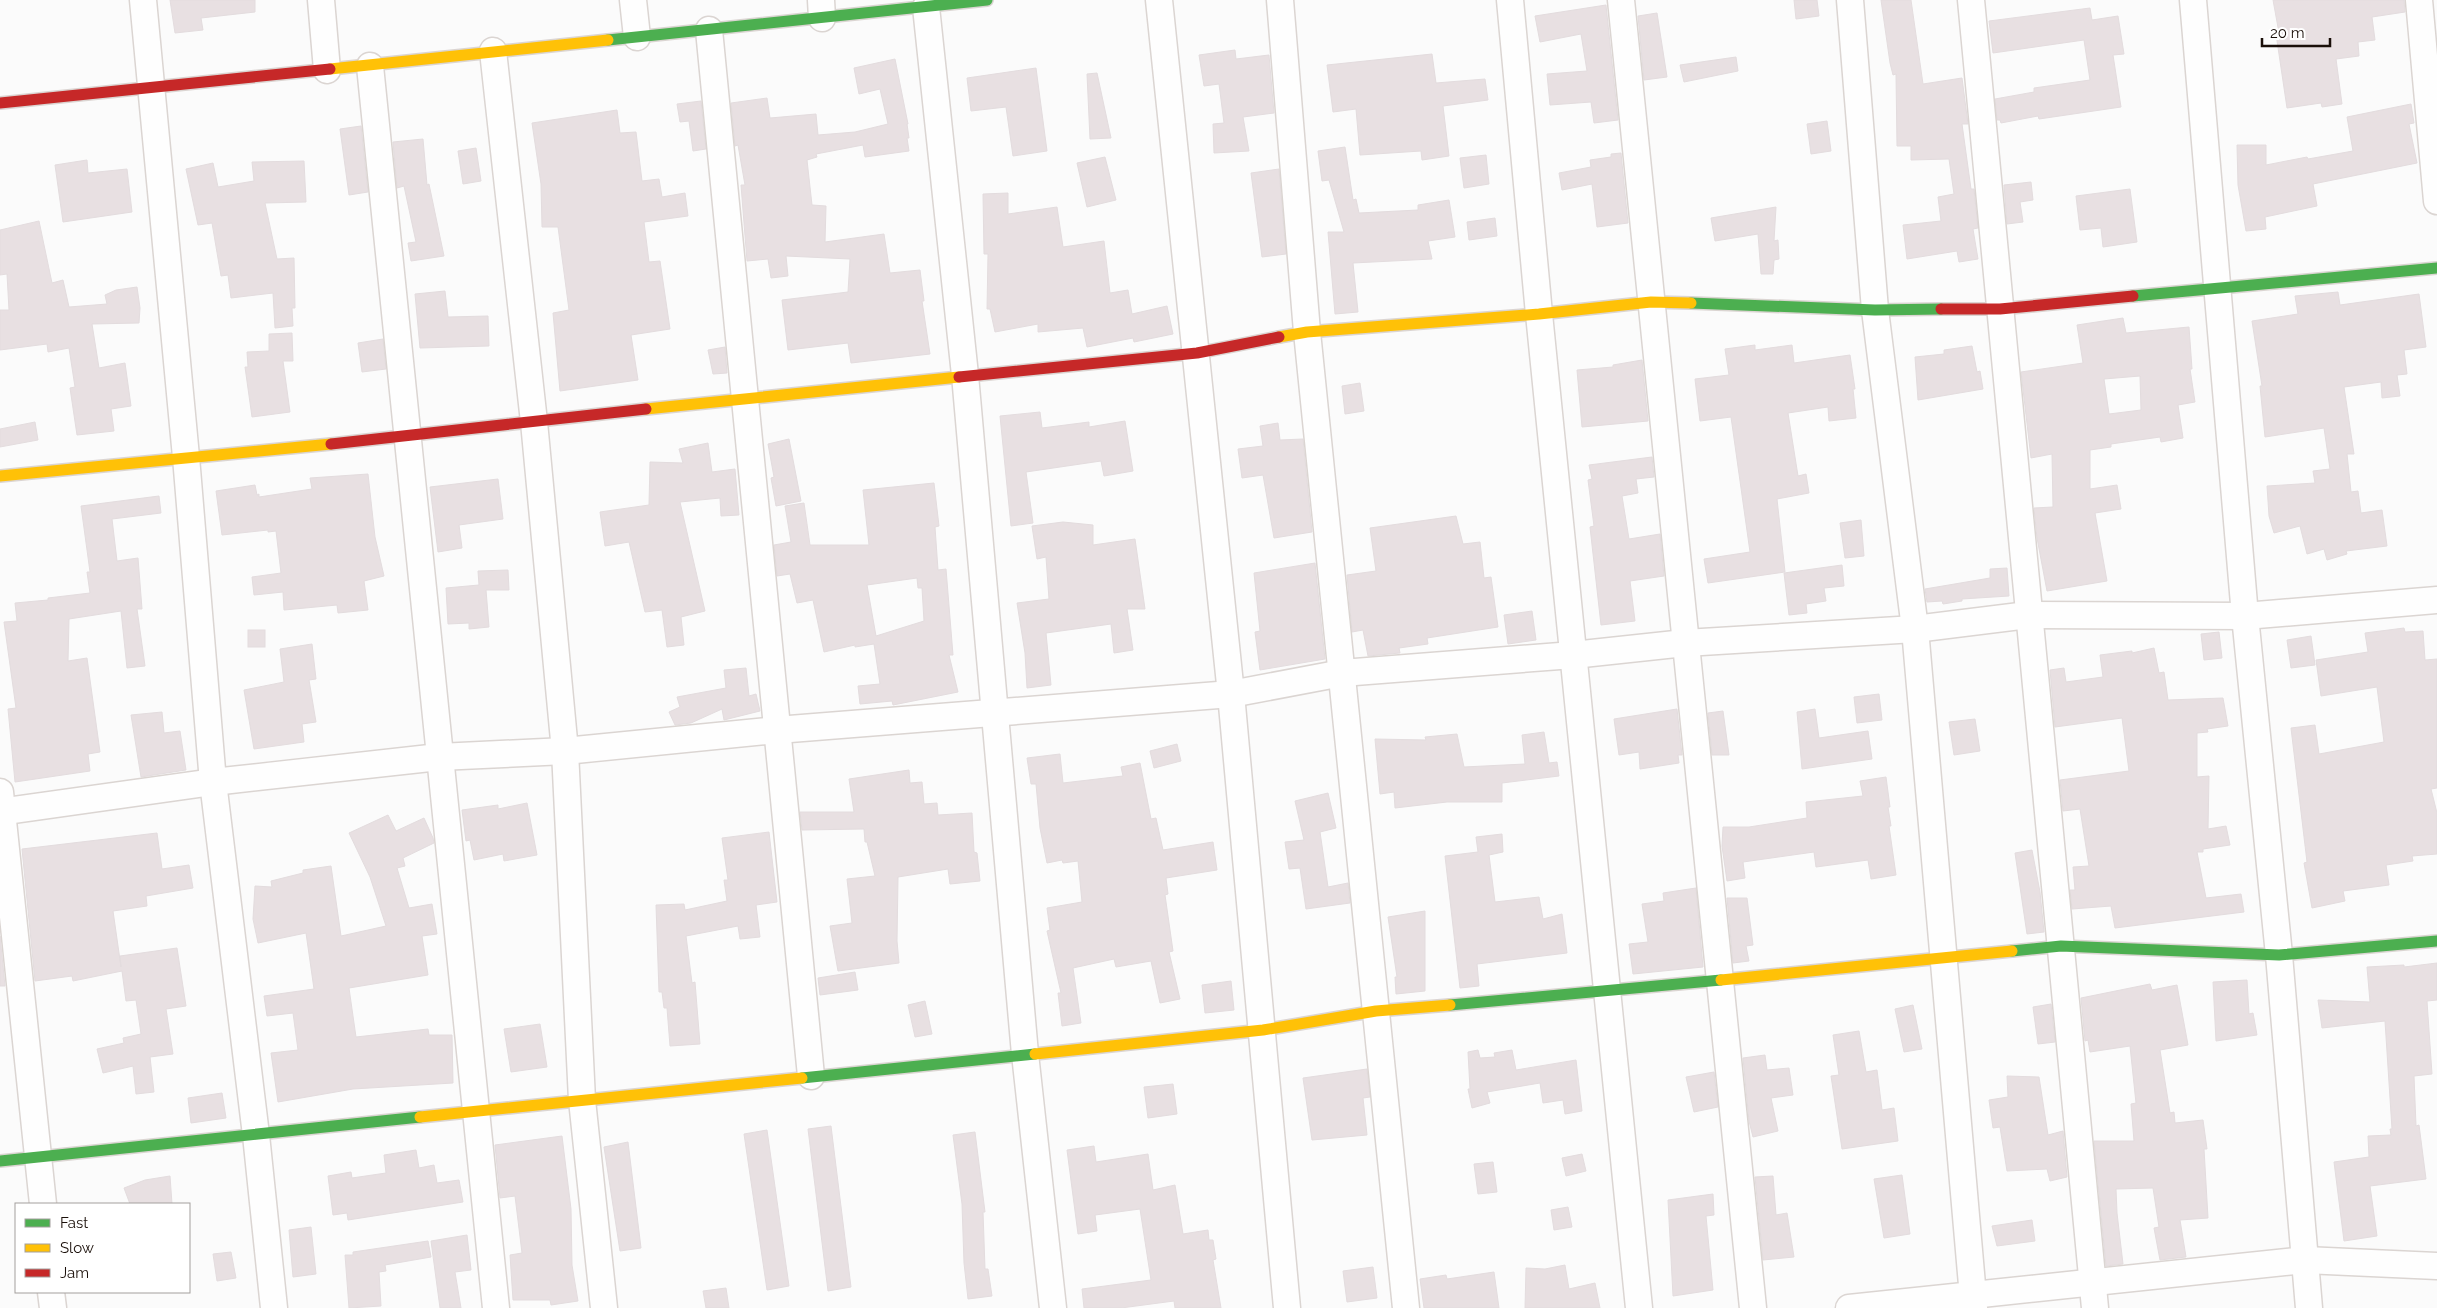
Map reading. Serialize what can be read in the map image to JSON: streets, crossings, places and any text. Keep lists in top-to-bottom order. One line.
{"legend":["Fast","Slow","Jam"],"scale_bar":"20 m"}
